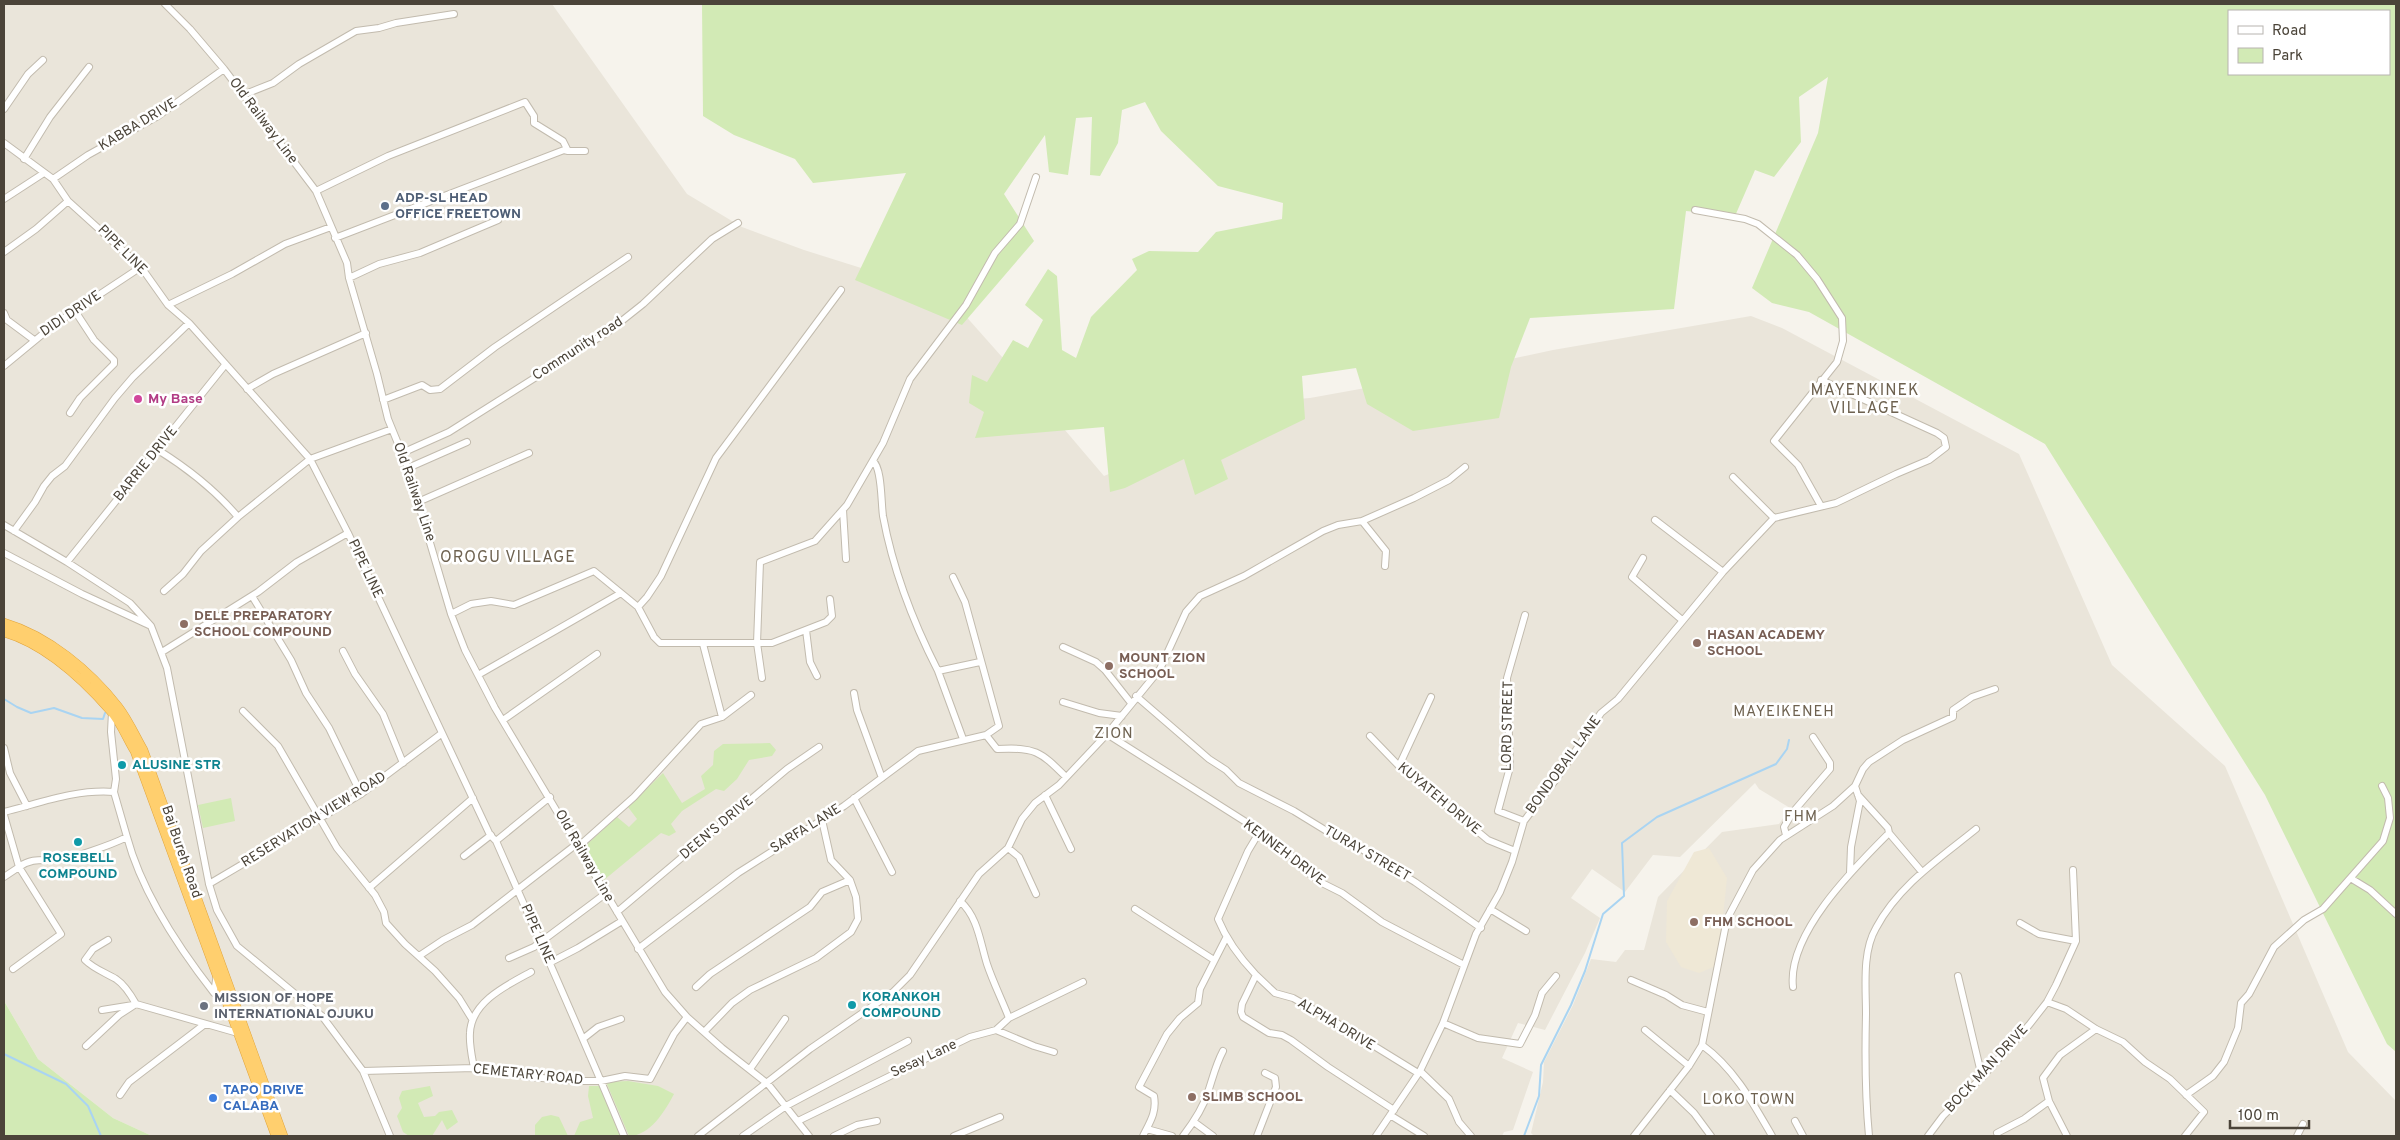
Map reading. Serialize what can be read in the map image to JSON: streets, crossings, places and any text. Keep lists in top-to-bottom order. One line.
{"streets":{"highway":["Bai Bureh Road"],"street":["Old Railway Line","KABBA DRIVE","PIPE LINE","DIDI DRIVE","Community road","BARRIE DRIVE","LORD STREET","BONDOBAIL LANE","KUYATEH DRIVE","RESERVATION VIEW ROAD","DEEN'S DRIVE","SARFA LANE","KENNEH DRIVE","TURAY STREET","ALPHA DRIVE","Sesay Lane","BOCK MAN DRIVE","CEMETARY ROAD"]},"crossings":[["Old Railway Line","KABBA DRIVE"],["Old Railway Line","Community road"],["Old Railway Line","DEEN'S DRIVE"],["Old Railway Line","SARFA LANE"],["Old Railway Line","Sesay Lane"],["Old Railway Line","CEMETARY ROAD"],["KABBA DRIVE","PIPE LINE"],["PIPE LINE","DIDI DRIVE"],["PIPE LINE","BARRIE DRIVE"],["PIPE LINE","RESERVATION VIEW ROAD"],["PIPE LINE","CEMETARY ROAD"],["LORD STREET","BONDOBAIL LANE"],["BONDOBAIL LANE","KUYATEH DRIVE"],["BONDOBAIL LANE","KENNEH DRIVE"],["BONDOBAIL LANE","TURAY STREET"],["BONDOBAIL LANE","ALPHA DRIVE"],["KENNEH DRIVE","ALPHA DRIVE"]],"districts":["MAYENKINEK VILLAGE","OROGU VILLAGE","MAYEIKENEH","ZION","FHM","LOKO TOWN"],"places":["ADP-SL HEAD OFFICE FREETOWN","My Base","DELE PREPARATORY SCHOOL COMPOUND","HASAN ACADEMY SCHOOL","MOUNT ZION SCHOOL","ALUSINE STR","ROSEBELL COMPOUND","FHM SCHOOL","KORANKOH COMPOUND","MISSION OF HOPE INTERNATIONAL OJUKU","SLIMB SCHOOL","TAPO DRIVE CALABA"],"legend":["Road","Park"],"scale_bar":"100 m"}
